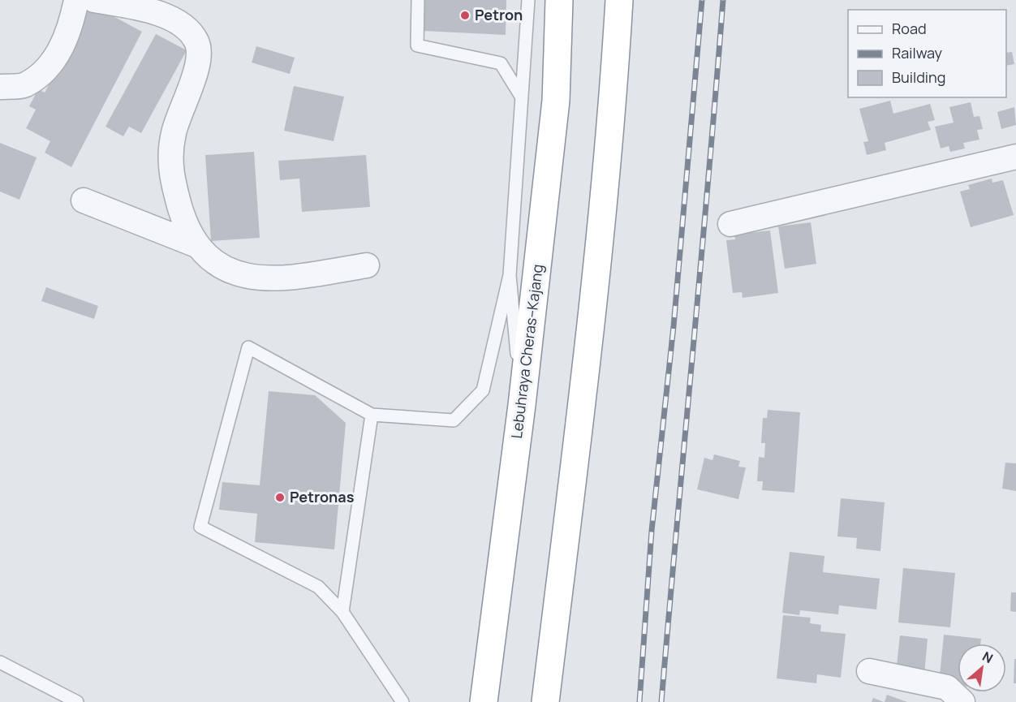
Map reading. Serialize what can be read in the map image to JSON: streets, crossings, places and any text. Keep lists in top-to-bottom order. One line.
{"streets":{"highway":["Lebuhraya Cheras–Kajang"]},"places":["Petron","Petronas"],"legend":["Road","Railway","Building"],"north":"top right"}
